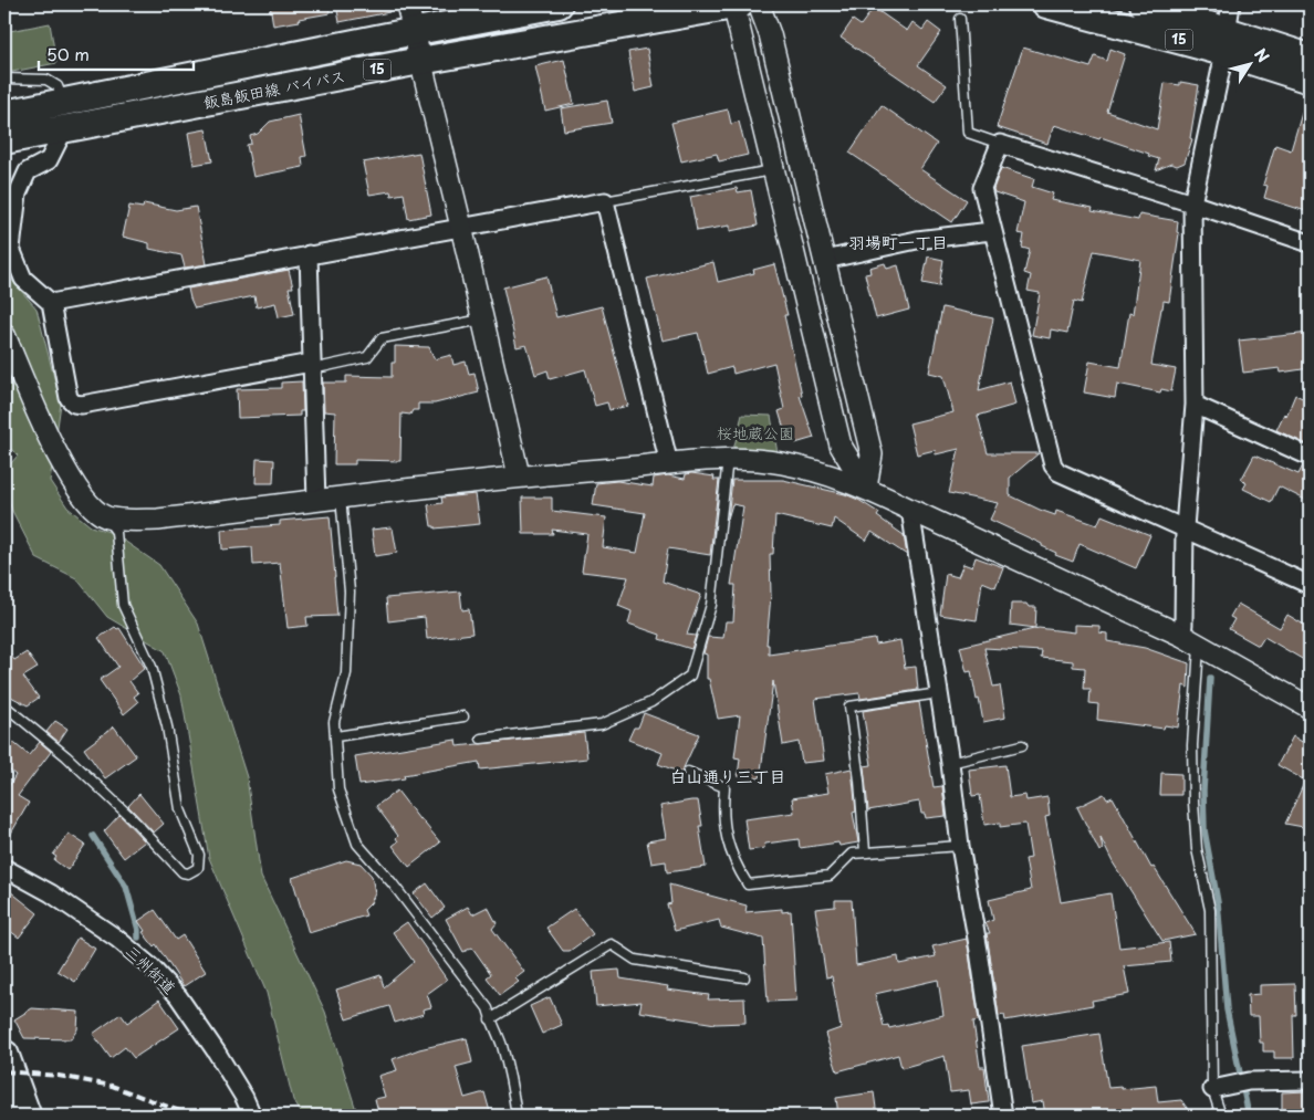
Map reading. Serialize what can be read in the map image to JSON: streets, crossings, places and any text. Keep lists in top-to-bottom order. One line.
{"streets":{"main road":["15","飯島飯田線 バイパス"],"street":["三州街道"]},"districts":["羽場町一丁目","白山通り三丁目"],"parks":["桜地蔵公園"],"scale_bar":"50 m","north":"top right"}
